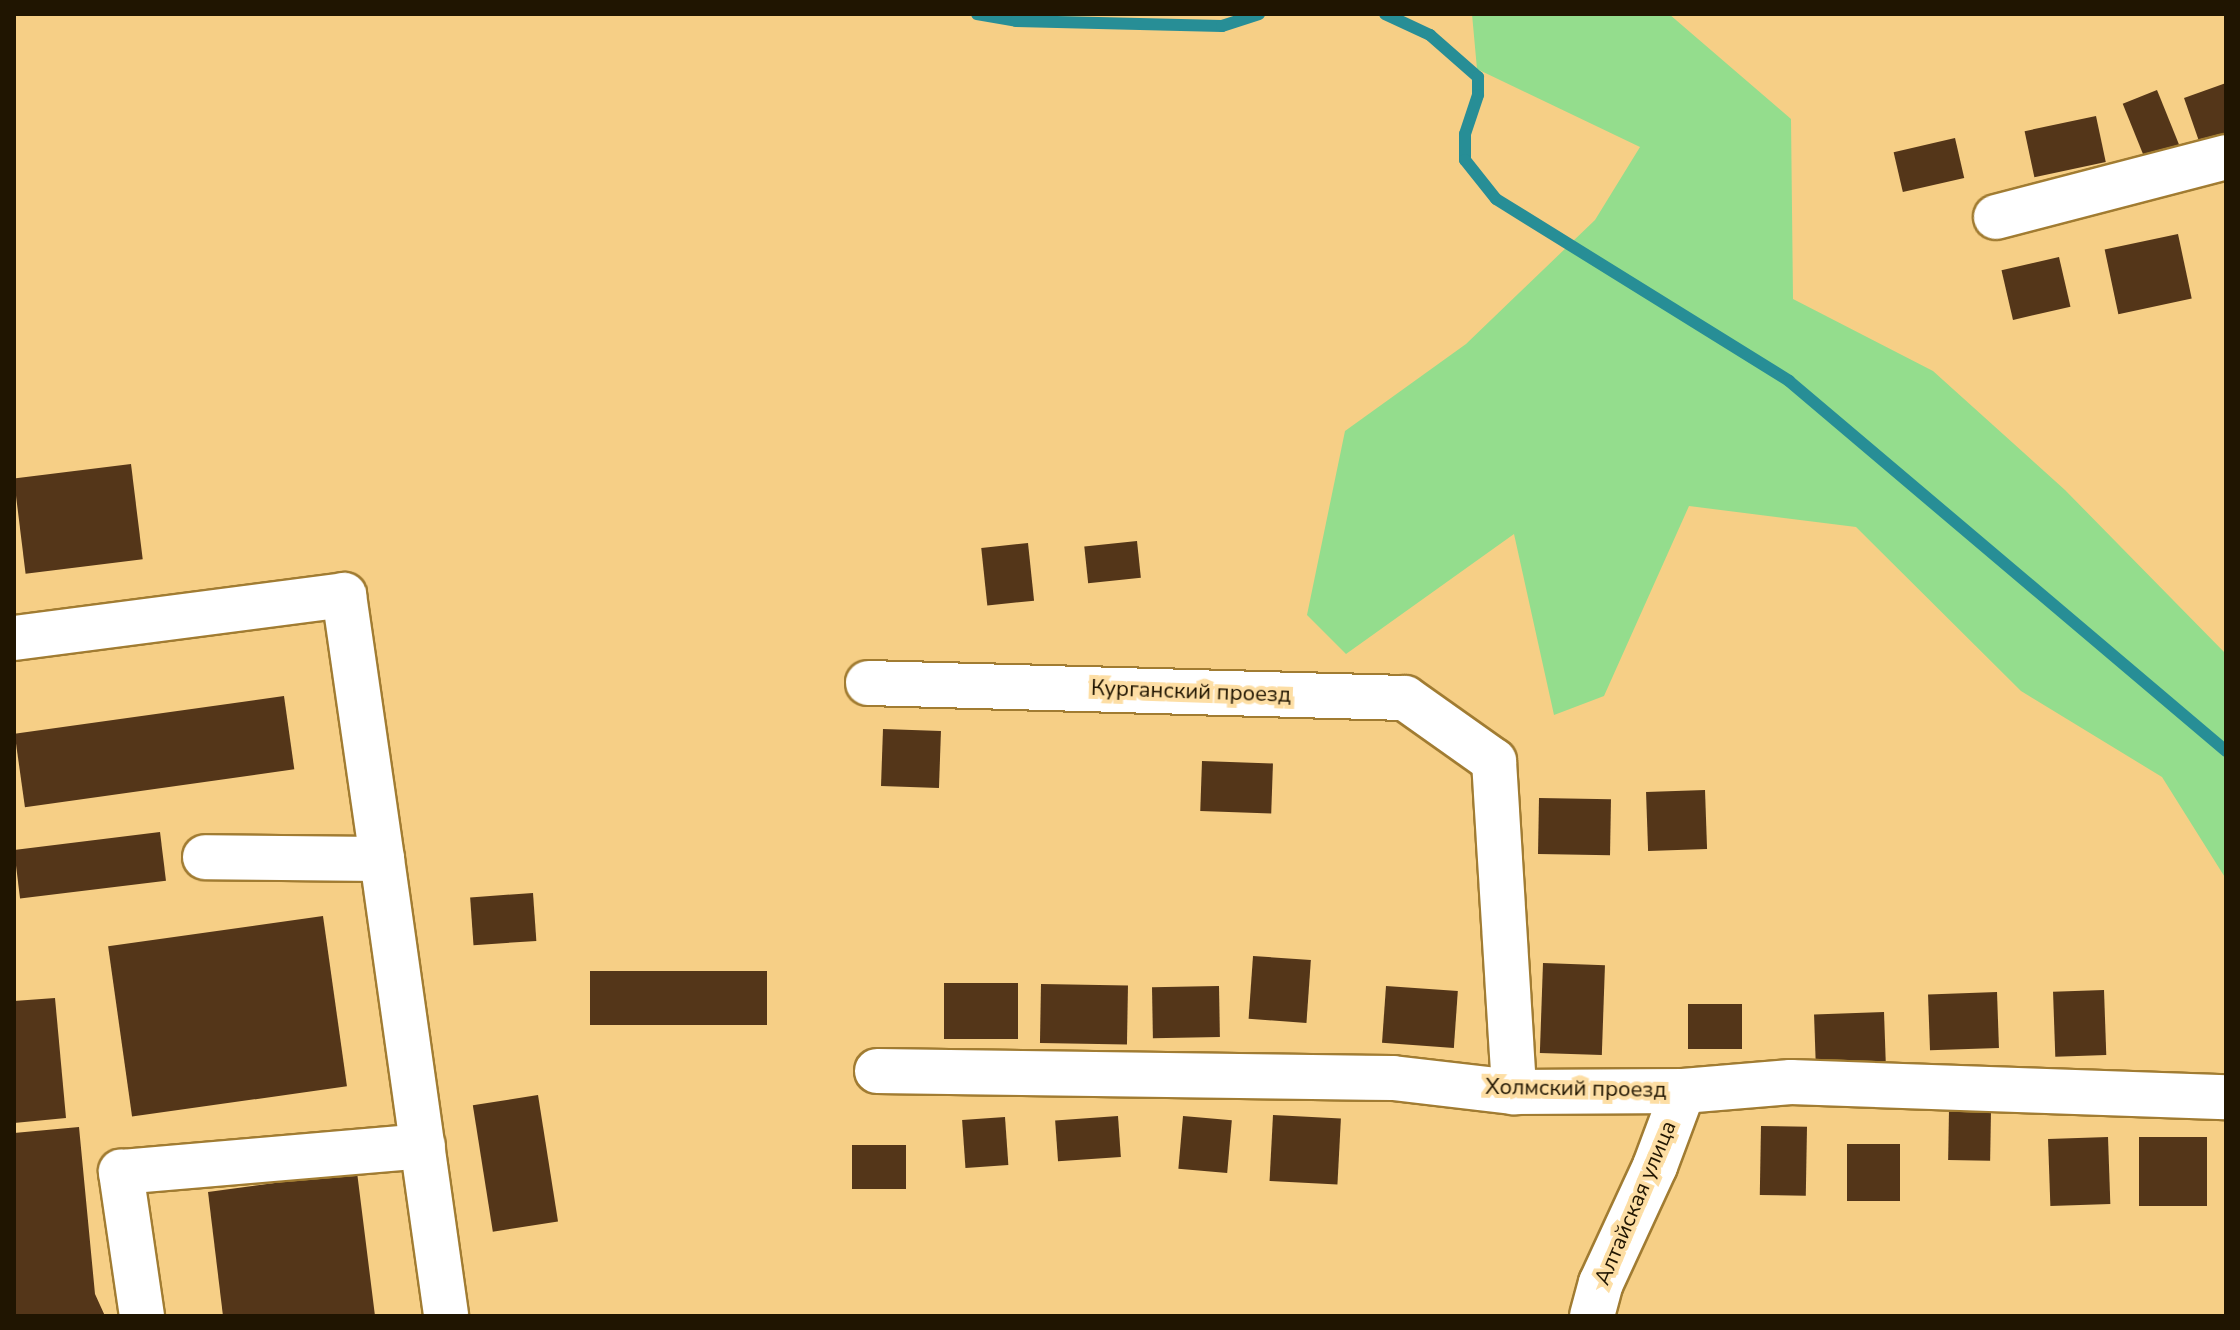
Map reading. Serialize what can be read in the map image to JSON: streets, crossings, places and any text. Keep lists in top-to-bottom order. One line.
{"streets":{"street":["Курганский проезд","Холмский проезд","Алтайская улица"]},"crossings":[["Курганский проезд","Холмский проезд"],["Холмский проезд","Алтайская улица"]]}
